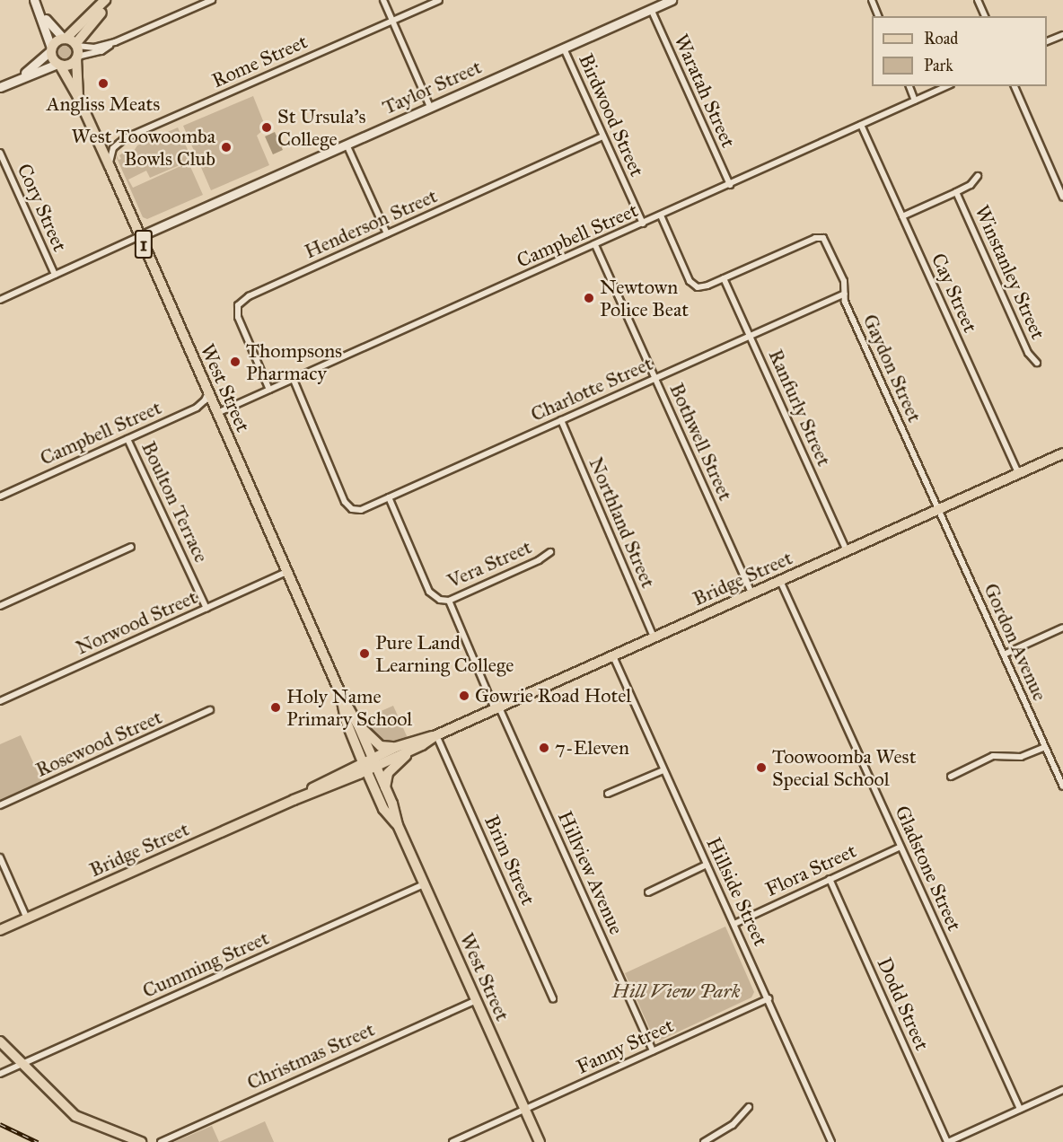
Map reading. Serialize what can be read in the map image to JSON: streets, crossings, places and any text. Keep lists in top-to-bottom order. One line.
{"streets":{"main road":["1","West Street","Bridge Street"],"street":["Rome Street","Taylor Street","Waratah Street","Birdwood Street","Cory Street","Henderson Street","Campbell Street","Winstanley Street","Cay Street","Gaydon Street","Charlotte Street","Ranfurly Street","Bothwell Street","Boulton Terrace","Northland Street","Vera Street","Norwood Street","Gordon Avenue","Rosewood Street","Brim Street","Gladstone Street","Flora Street","Hillview Avenue","Hillside Street","Cumming Street","Dodd Street","Fanny Street","Christmas Street"]},"crossings":[["Rome Street","West Street"],["Taylor Street","Waratah Street"],["Taylor Street","Birdwood Street"],["Taylor Street","Cory Street"],["Taylor Street","West Street"],["Waratah Street","Campbell Street"],["Birdwood Street","Henderson Street"],["Birdwood Street","Campbell Street"],["Henderson Street","Campbell Street"],["Campbell Street","Cay Street"],["Campbell Street","West Street"],["Campbell Street","Charlotte Street"],["Campbell Street","Bothwell Street"],["Campbell Street","Boulton Terrace"],["1","West Street"],["Winstanley Street","Cay Street"],["Cay Street","Bridge Street"],["Gaydon Street","Charlotte Street"],["Gaydon Street","Ranfurly Street"],["Gaydon Street","Bridge Street"],["Gaydon Street","Gordon Avenue"],["West Street","Bridge Street"],["West Street","Norwood Street"],["West Street","Cumming Street"],["West Street","Fanny Street"],["West Street","Christmas Street"],["Charlotte Street","Ranfurly Street"],["Charlotte Street","Bothwell Street"],["Charlotte Street","Northland Street"],["Charlotte Street","Vera Street"],["Ranfurly Street","Bridge Street"],["Bothwell Street","Bridge Street"],["Boulton Terrace","Norwood Street"],["Northland Street","Bridge Street"],["Vera Street","Hillview Avenue"],["Bridge Street","Gordon Avenue"],["Bridge Street","Brim Street"],["Bridge Street","Gladstone Street"],["Bridge Street","Hillview Avenue"],["Bridge Street","Hillside Street"],["Gladstone Street","Flora Street"],["Flora Street","Hillside Street"],["Flora Street","Dodd Street"],["Hillview Avenue","Fanny Street"],["Hillside Street","Fanny Street"]],"parks":["Hill View Park"],"places":["Angliss Meats","St Ursula's College","West Toowoomba Bowls Club","Newtown Police Beat","Thompsons Pharmacy","Pure Land Learning College","Gowrie Road Hotel","Holy Name Primary School","7-Eleven","Toowoomba West Special School"],"legend":["Road","Park"]}
